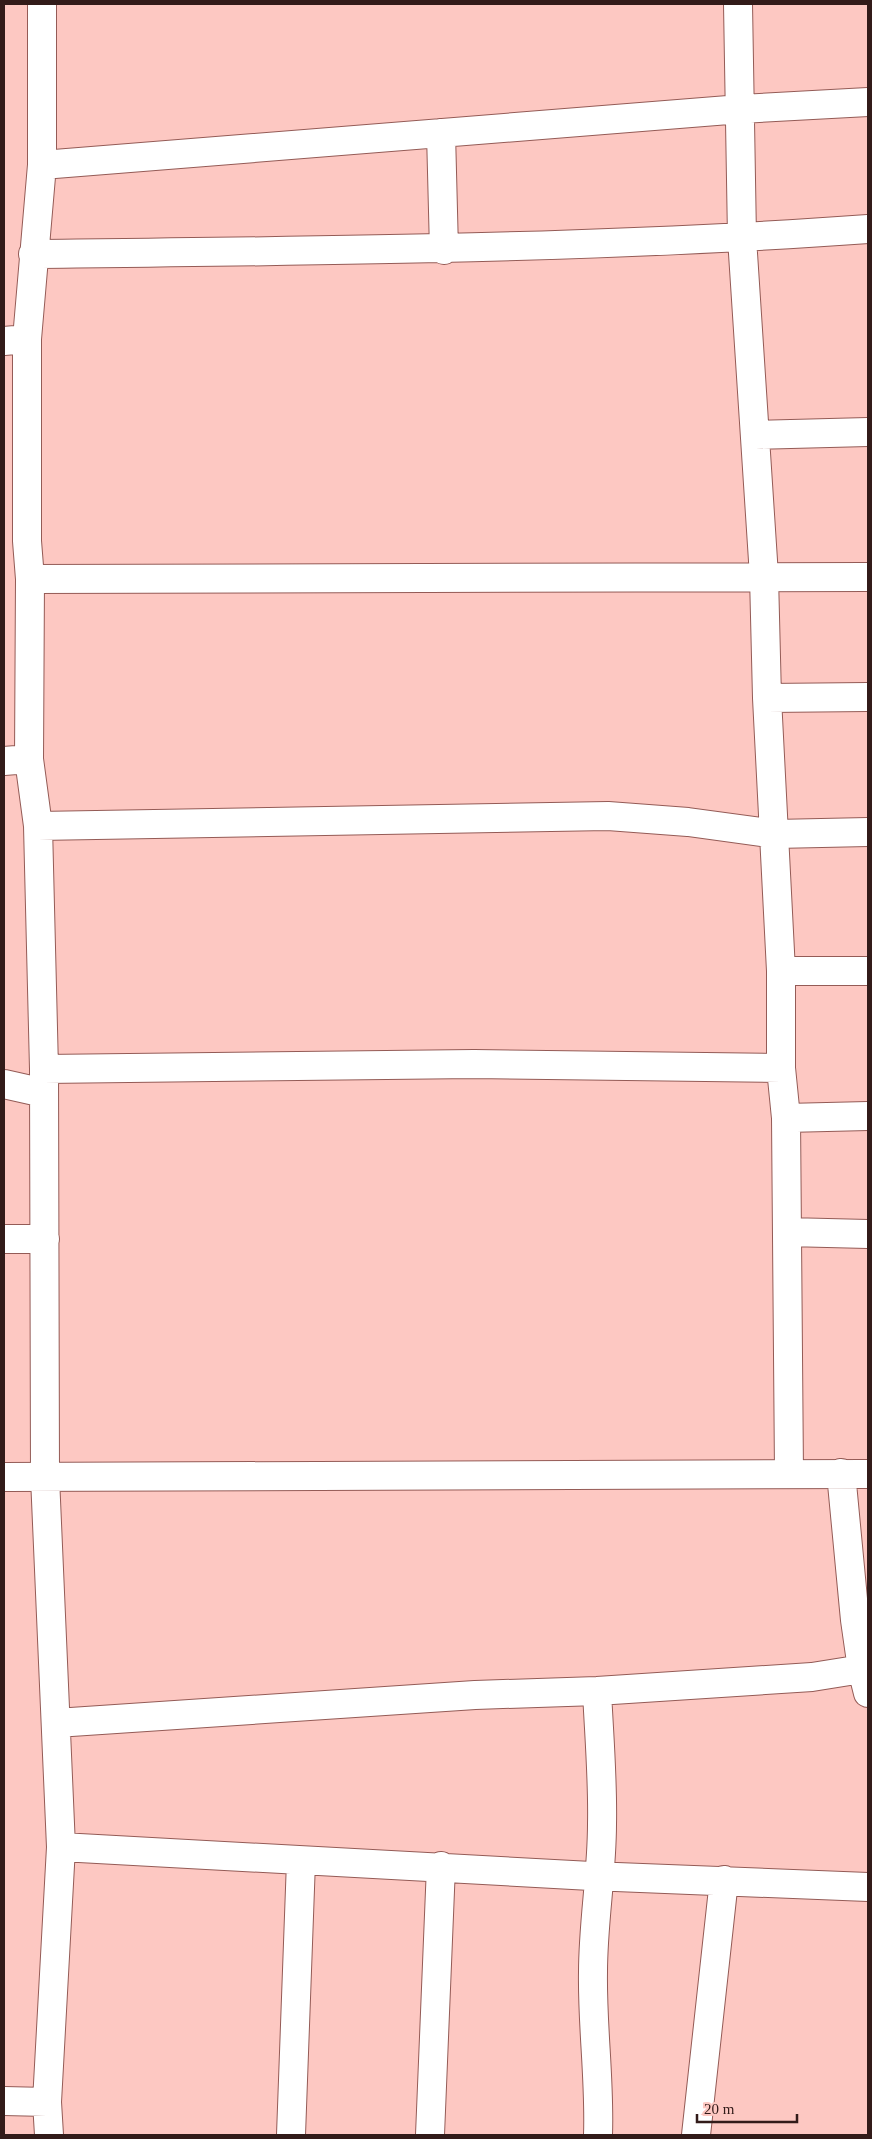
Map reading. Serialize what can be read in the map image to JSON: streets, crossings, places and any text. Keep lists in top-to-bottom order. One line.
{"scale_bar":"20 m"}
